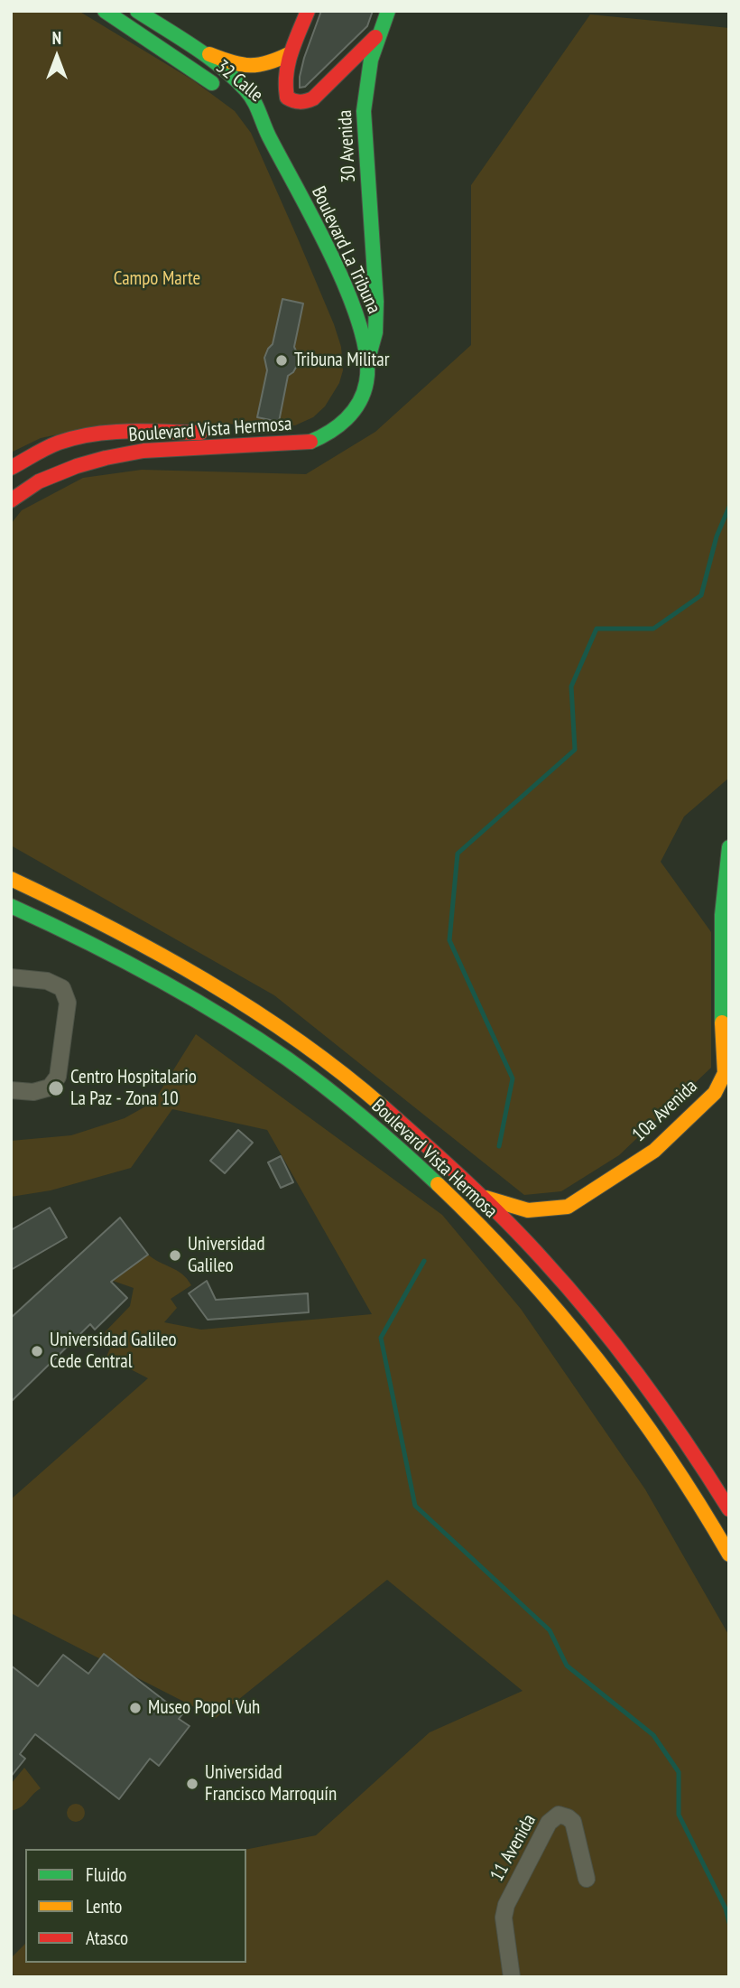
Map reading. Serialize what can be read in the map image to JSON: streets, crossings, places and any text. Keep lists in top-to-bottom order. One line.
{"streets":{"main road":["32 Calle","30 Avenida","Boulevard La Tribuna","Boulevard Vista Hermosa","10a Avenida"],"street":["11 Avenida"]},"crossings":[["32 Calle","Boulevard La Tribuna"],["30 Avenida","Boulevard La Tribuna"],["Boulevard La Tribuna","Boulevard Vista Hermosa"],["Boulevard Vista Hermosa","10a Avenida"]],"parks":["Campo Marte"],"places":["Tribuna Militar","Centro Hospitalario La Paz - Zona 10","Universidad Galileo","Universidad Galileo Cede Central","Museo Popol Vuh","Universidad Francisco Marroquín"],"legend":["Fluido","Lento","Atasco"],"north":"top"}
